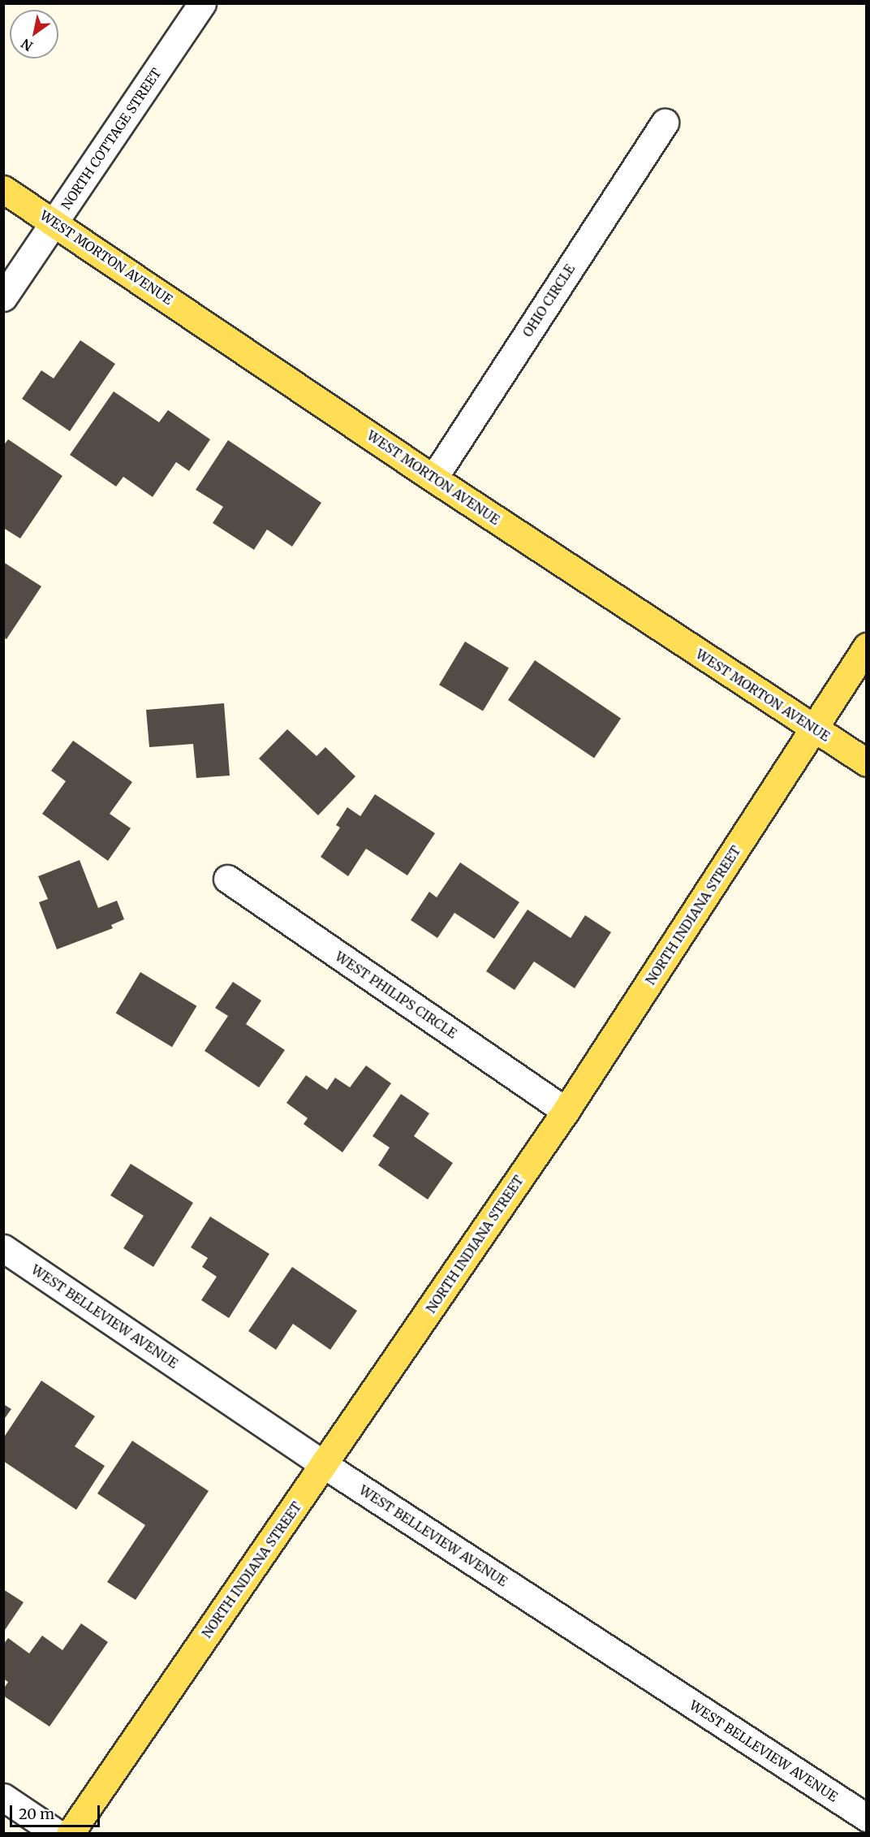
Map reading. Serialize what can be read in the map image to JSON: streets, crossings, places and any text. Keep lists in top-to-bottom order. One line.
{"streets":{"main road":["WEST MORTON AVENUE","NORTH INDIANA STREET"],"street":["NORTH COTTAGE STREET","OHIO CIRCLE","WEST PHILIPS CIRCLE","WEST BELLEVIEW AVENUE"]},"crossings":[["NORTH COTTAGE STREET","WEST MORTON AVENUE"],["WEST MORTON AVENUE","OHIO CIRCLE"],["WEST MORTON AVENUE","NORTH INDIANA STREET"],["NORTH INDIANA STREET","WEST PHILIPS CIRCLE"],["NORTH INDIANA STREET","WEST BELLEVIEW AVENUE"]],"scale_bar":"20 m","north":"bottom left"}
